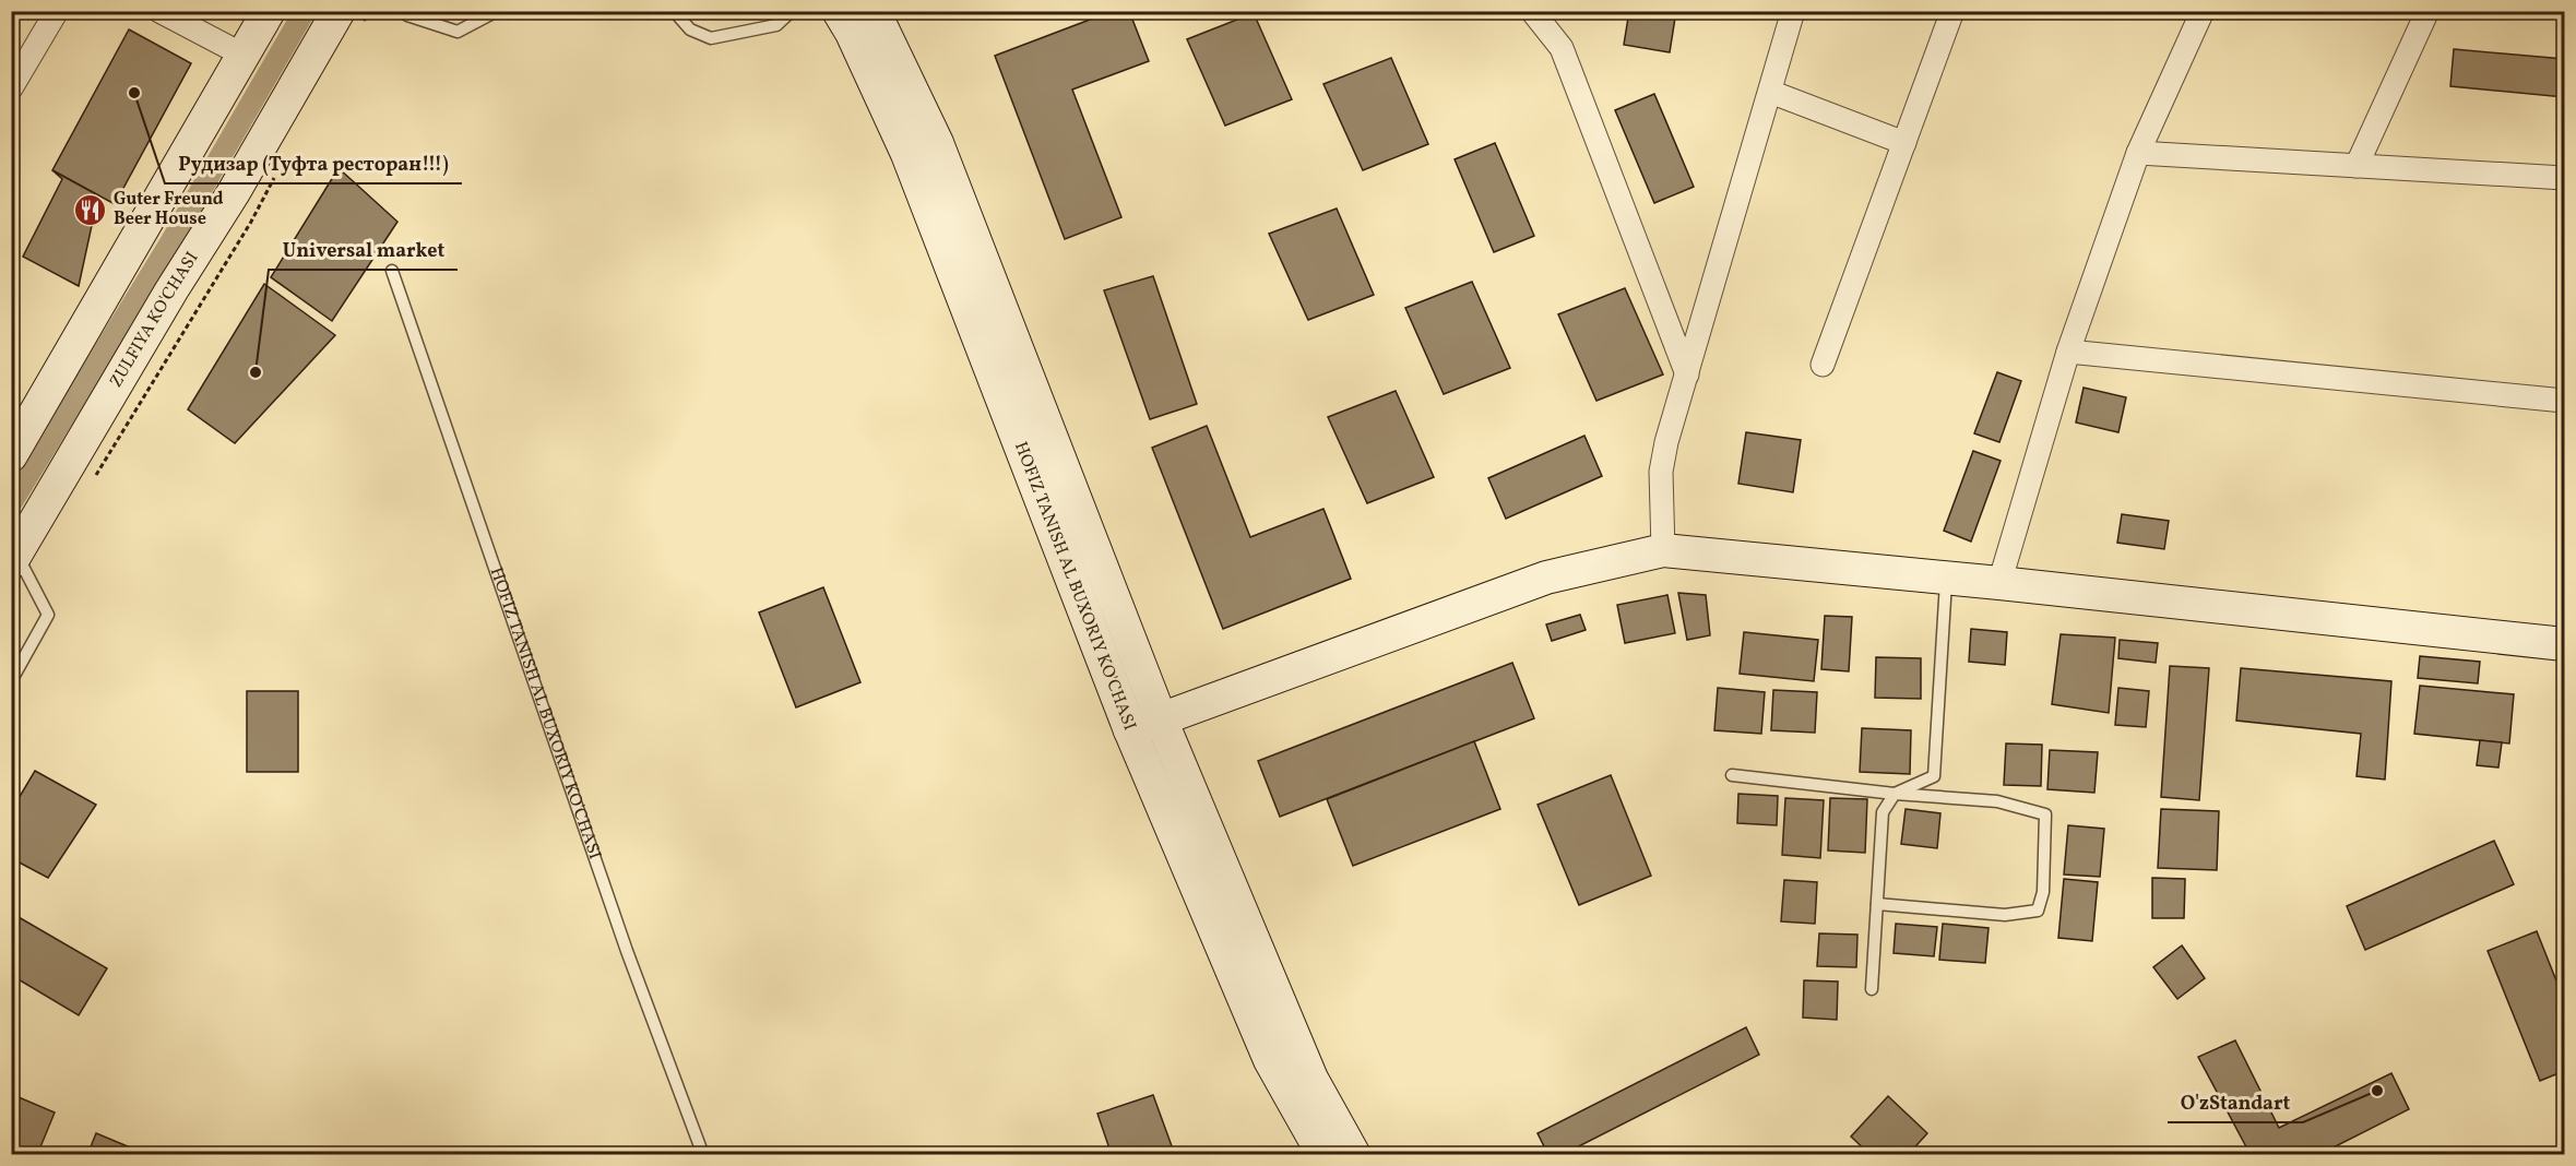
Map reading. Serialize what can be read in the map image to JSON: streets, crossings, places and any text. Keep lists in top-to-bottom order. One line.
{"streets":{"main road":["ZULFIYA KO'CHASI","HOFIZ TANISH AL BUXORIY KO'CHASI"]},"places":{"other":["Рудизар (Туфта ресторан!!!)","Universal market","O'zStandart"],"restaurant":["Guter Freund Beer House"]}}
